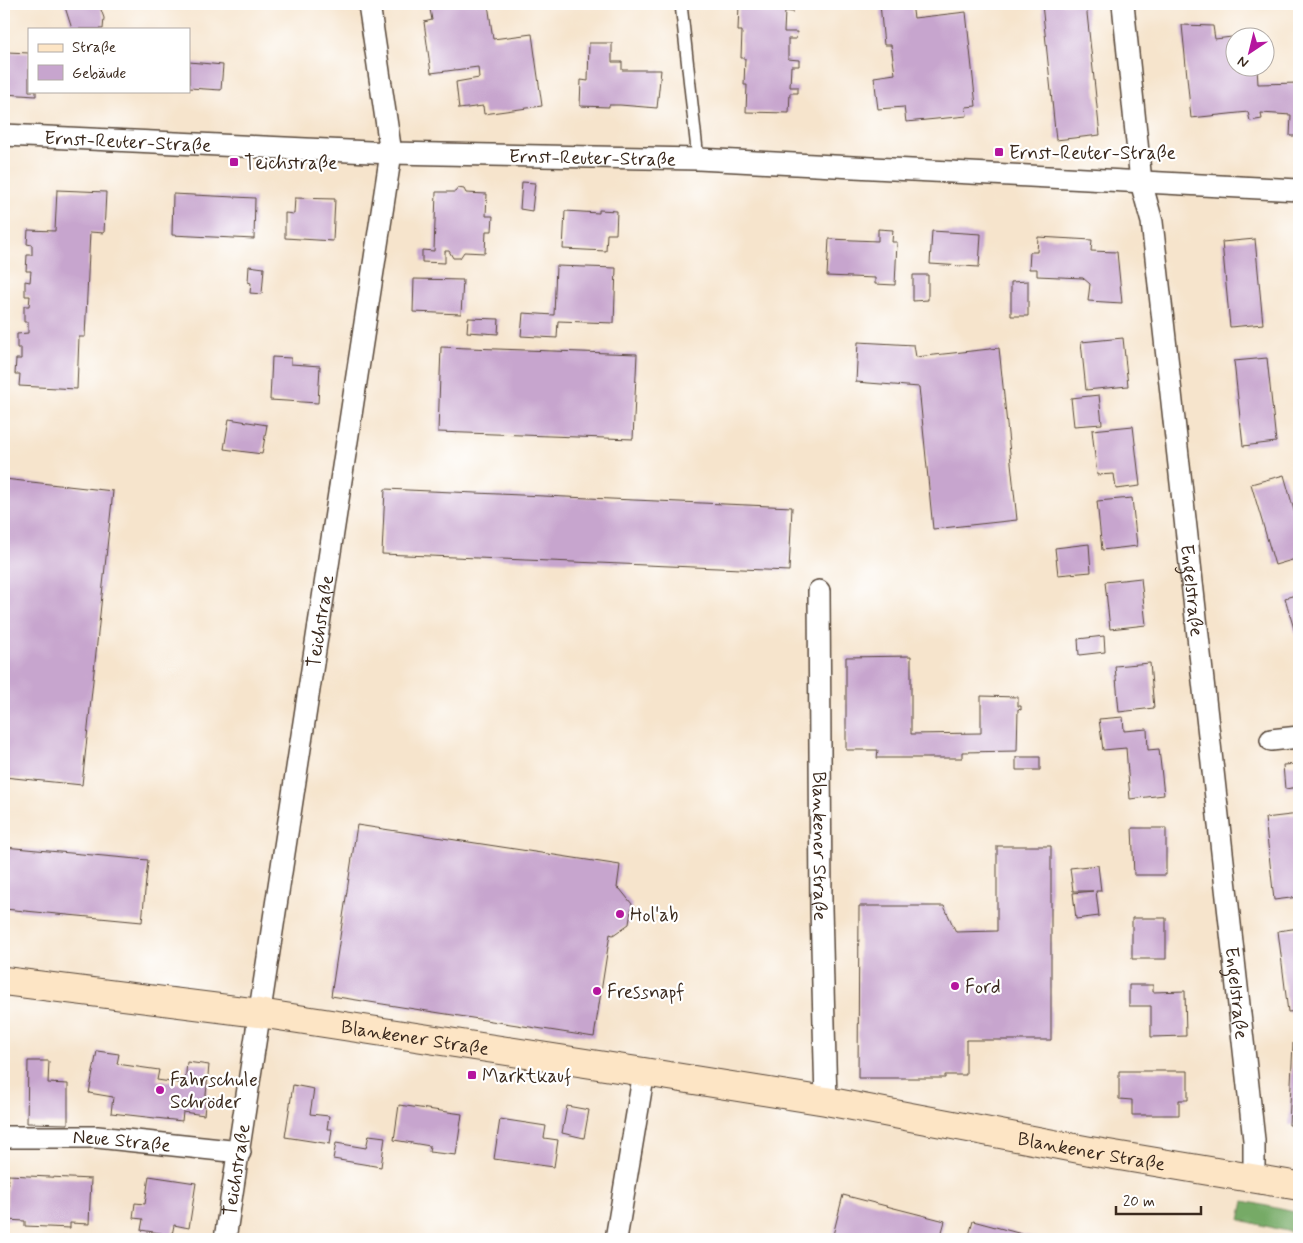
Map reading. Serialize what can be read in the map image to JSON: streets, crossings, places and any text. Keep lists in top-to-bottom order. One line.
{"streets":{"main road":["Blankener Straße"],"street":["Ernst-Reuter-Straße","Engelstraße","Teichstraße","Neue Straße"]},"crossings":[["Ernst-Reuter-Straße","Engelstraße"],["Ernst-Reuter-Straße","Teichstraße"],["Engelstraße","Blankener Straße"],["Teichstraße","Blankener Straße"],["Teichstraße","Neue Straße"]],"places":{"transit":["Ernst-Reuter-Straße","Teichstraße","Marktkauf"],"other":["Hol'ab","Ford","Fressnapf","Fahrschule Schröder"]},"legend":["Straße","Gebäude"],"scale_bar":"20 m","north":"bottom left"}
